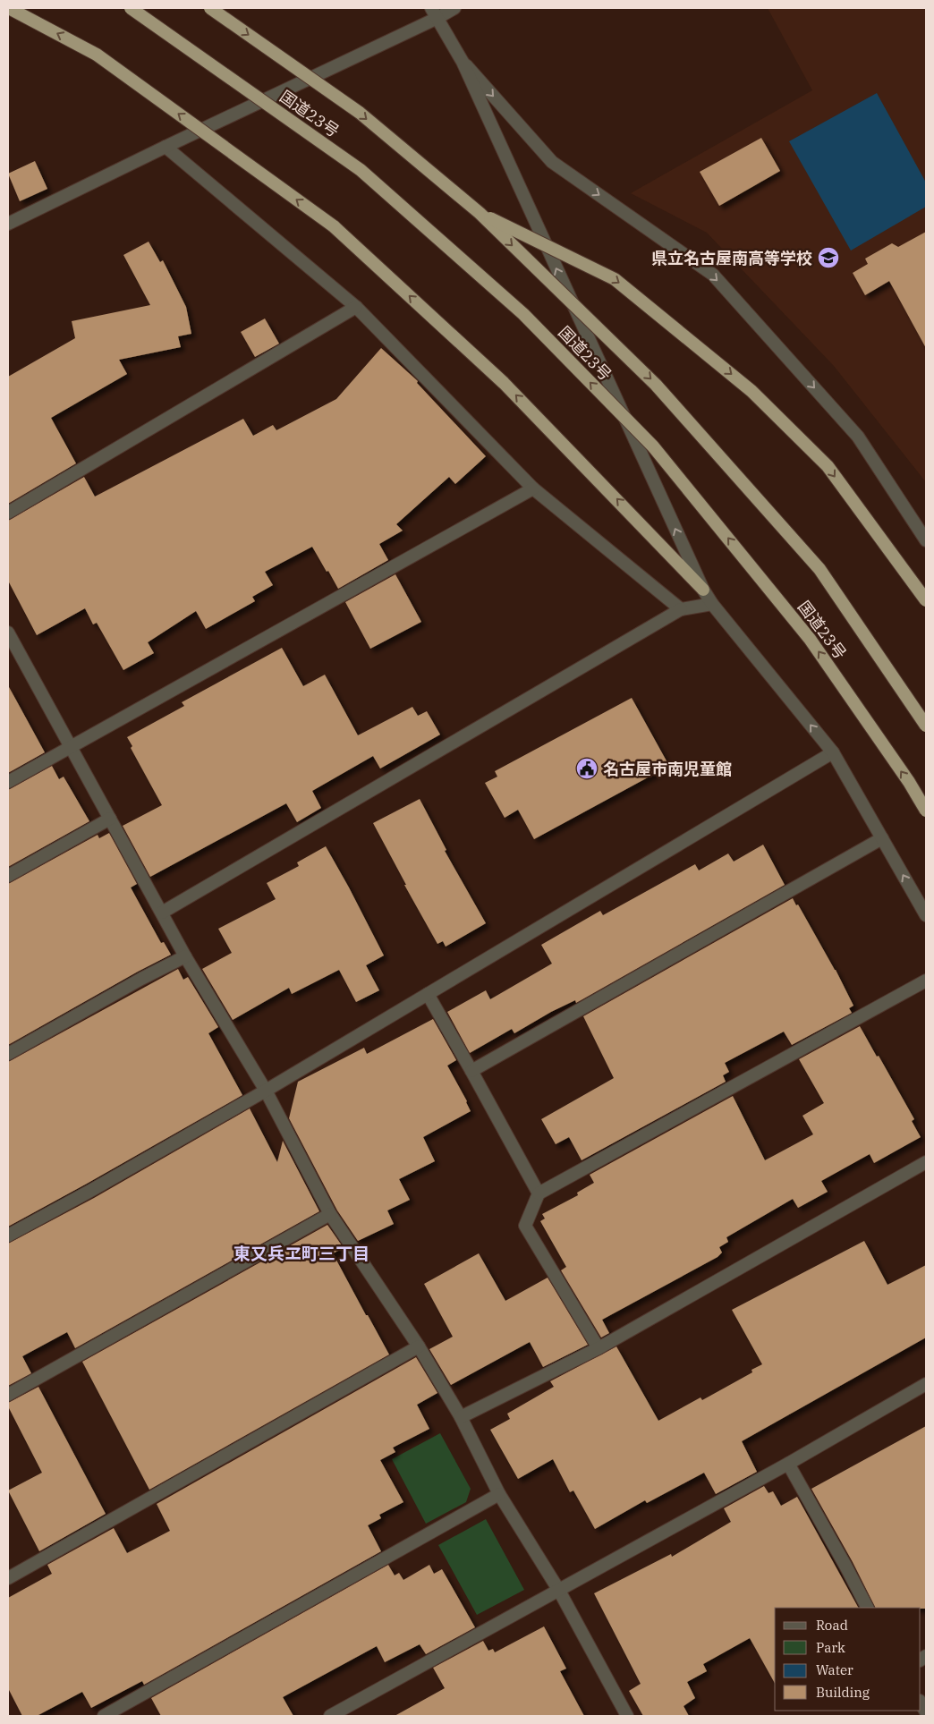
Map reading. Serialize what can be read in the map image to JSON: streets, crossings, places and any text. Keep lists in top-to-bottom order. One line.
{"streets":{"highway":["国道23号"]},"districts":["東又兵ヱ町三丁目"],"places":{"school or university":["県立名古屋南高等学校"],"public building":["名古屋市南児童館"]},"legend":["Road","Park","Water","Building"]}
